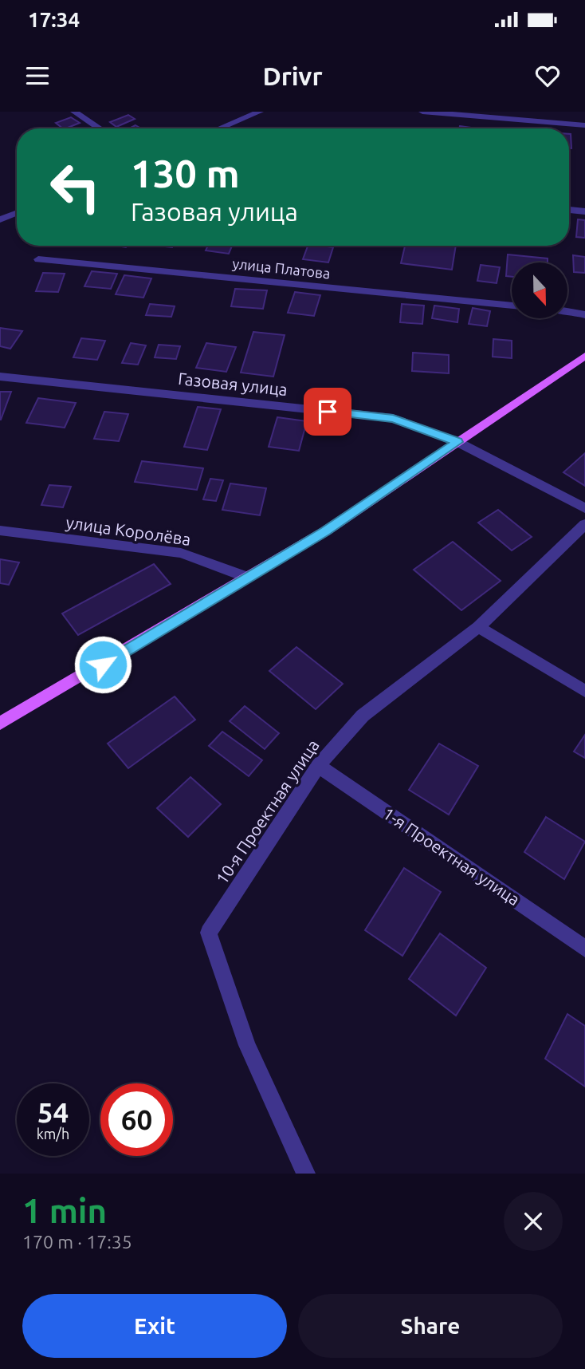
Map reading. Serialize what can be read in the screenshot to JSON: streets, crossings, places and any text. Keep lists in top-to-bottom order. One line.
{"streets":{"street":["улица Платова","Газовая улица","улица Королёва","10-я Проектная улица","1-я Проектная улица"]},"crossings":[["10-я Проектная улица","1-я Проектная улица"]],"north":"bottom","page":{"status":"17:34","header":"Drivr","turn":["130 m","Газовая улица"],"speed":"54 km/h","limit":"60","heading":["1 min","170 m · 17:35"],"buttons":["Exit","Share"]}}
